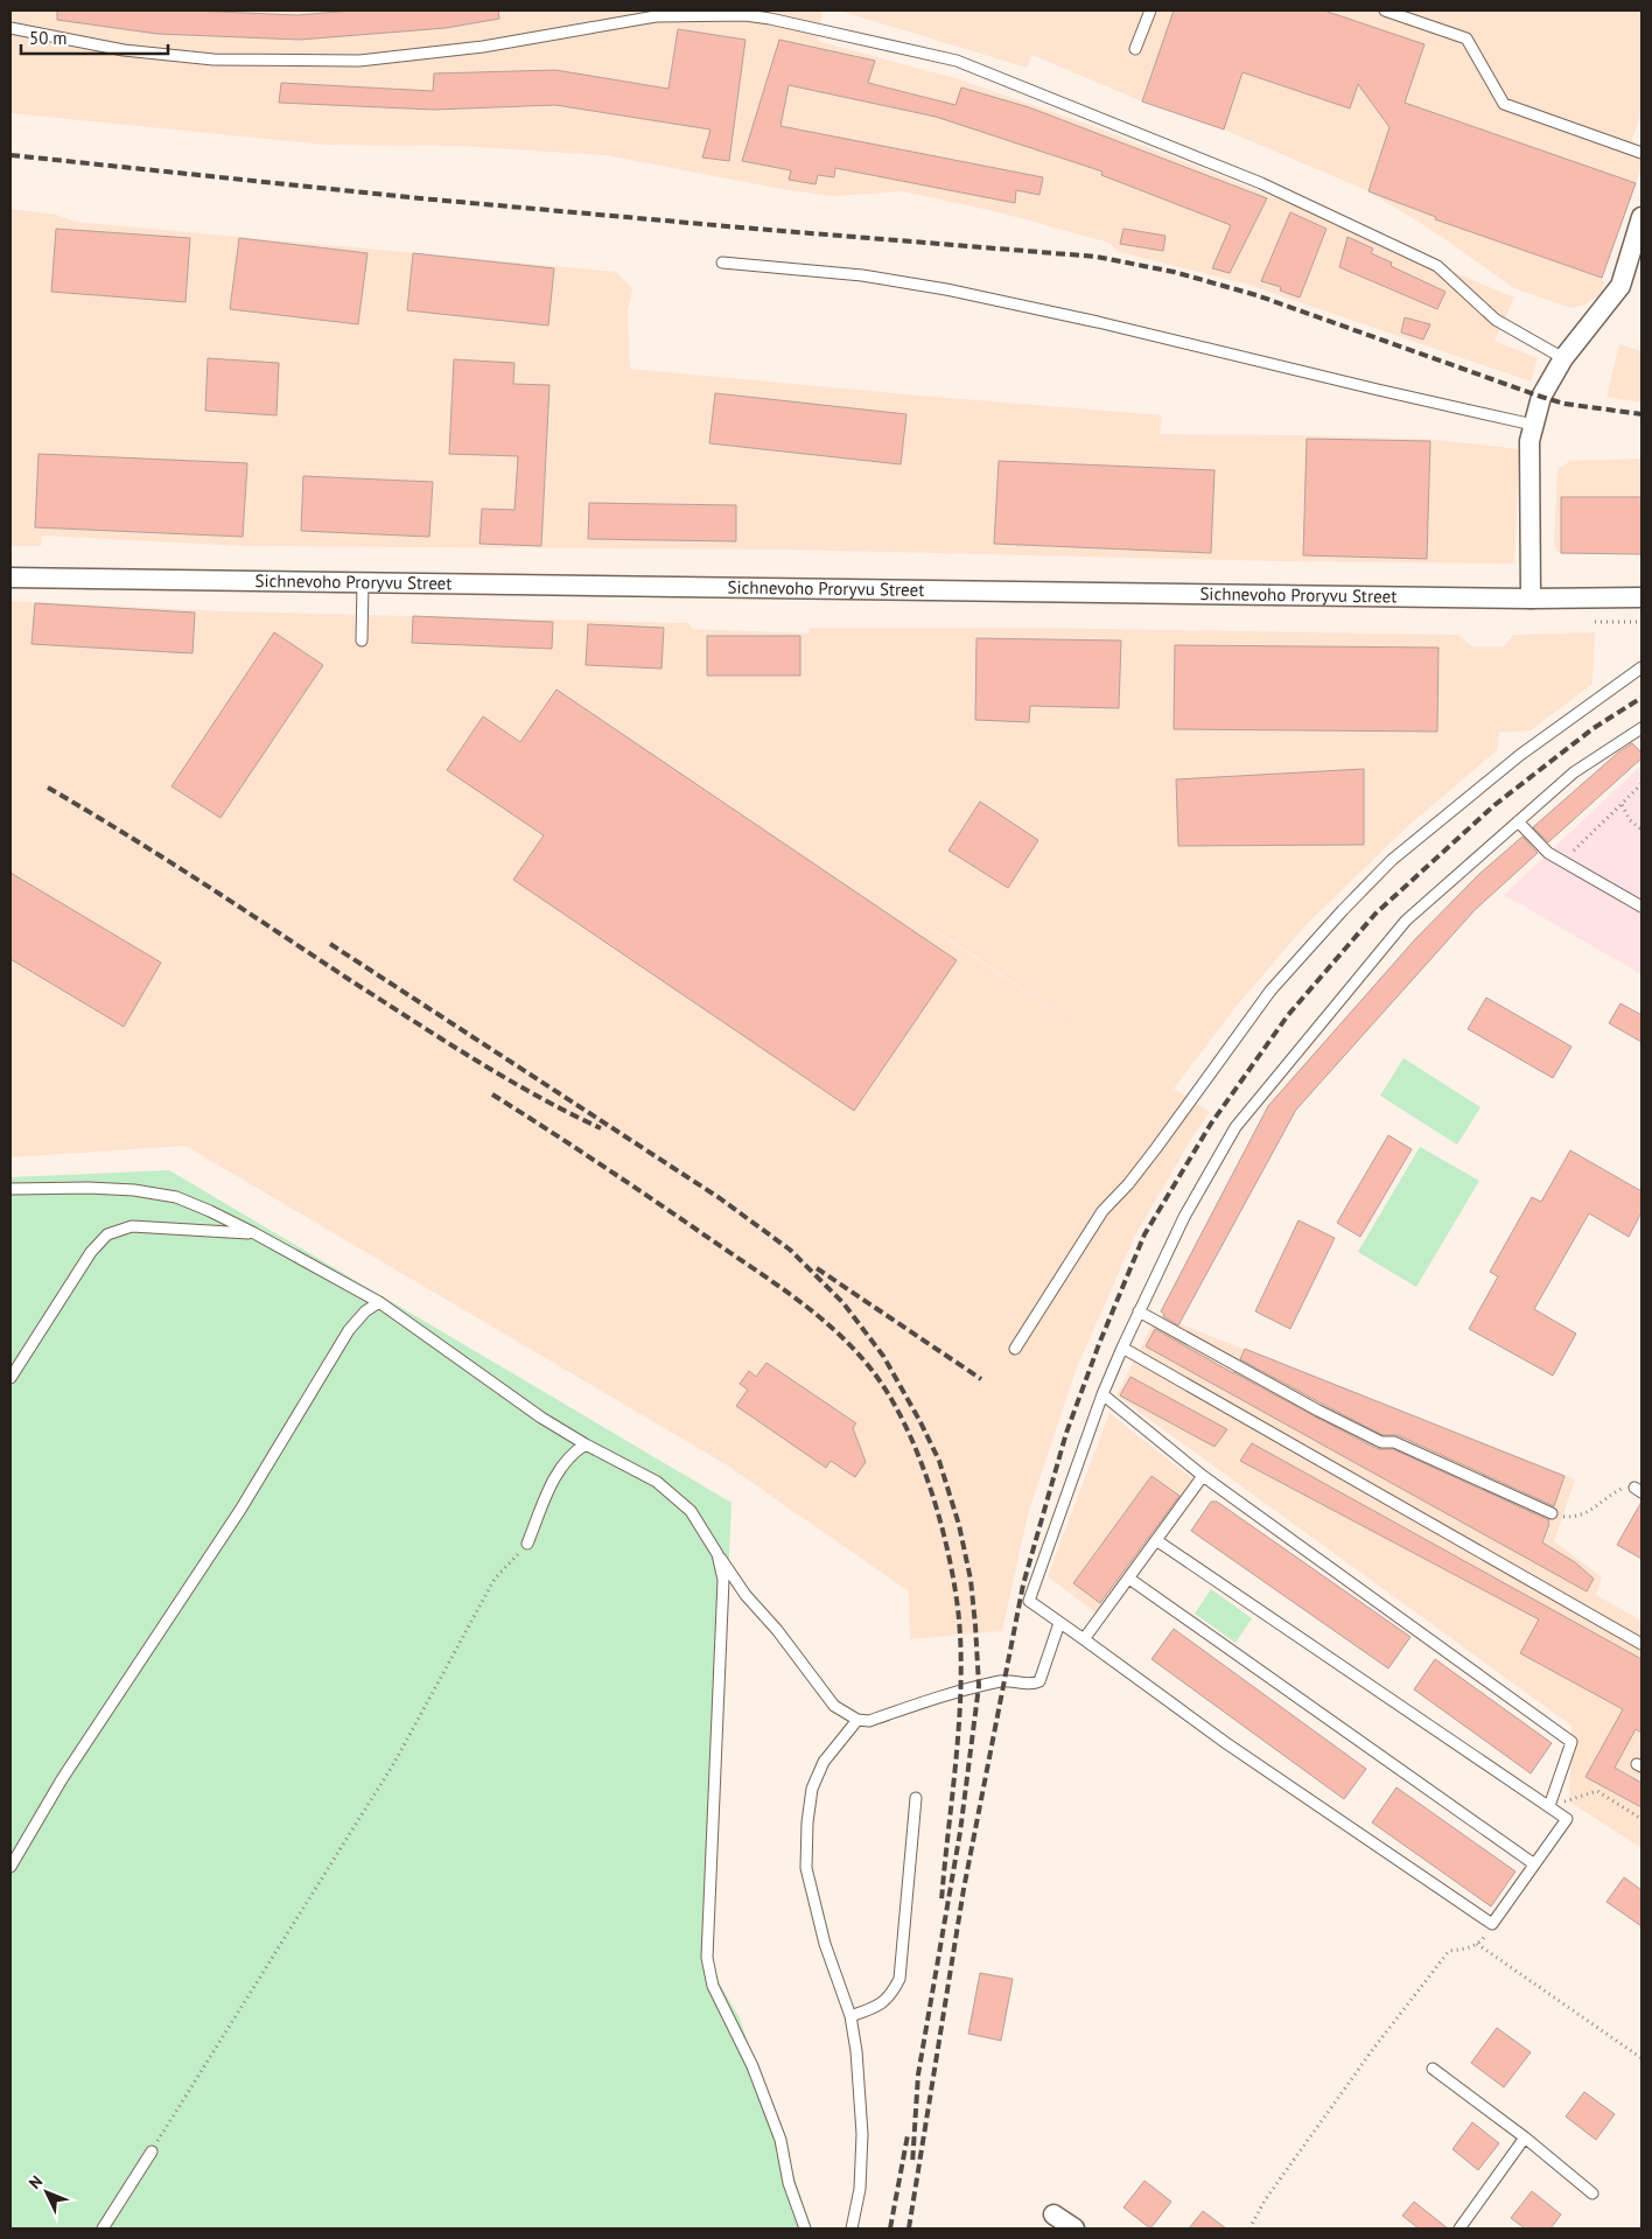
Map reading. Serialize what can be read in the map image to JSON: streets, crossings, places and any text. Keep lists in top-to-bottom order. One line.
{"streets":{"street":["Sichnevoho Proryvu Street"]},"scale_bar":"50 m","north":"top left"}
